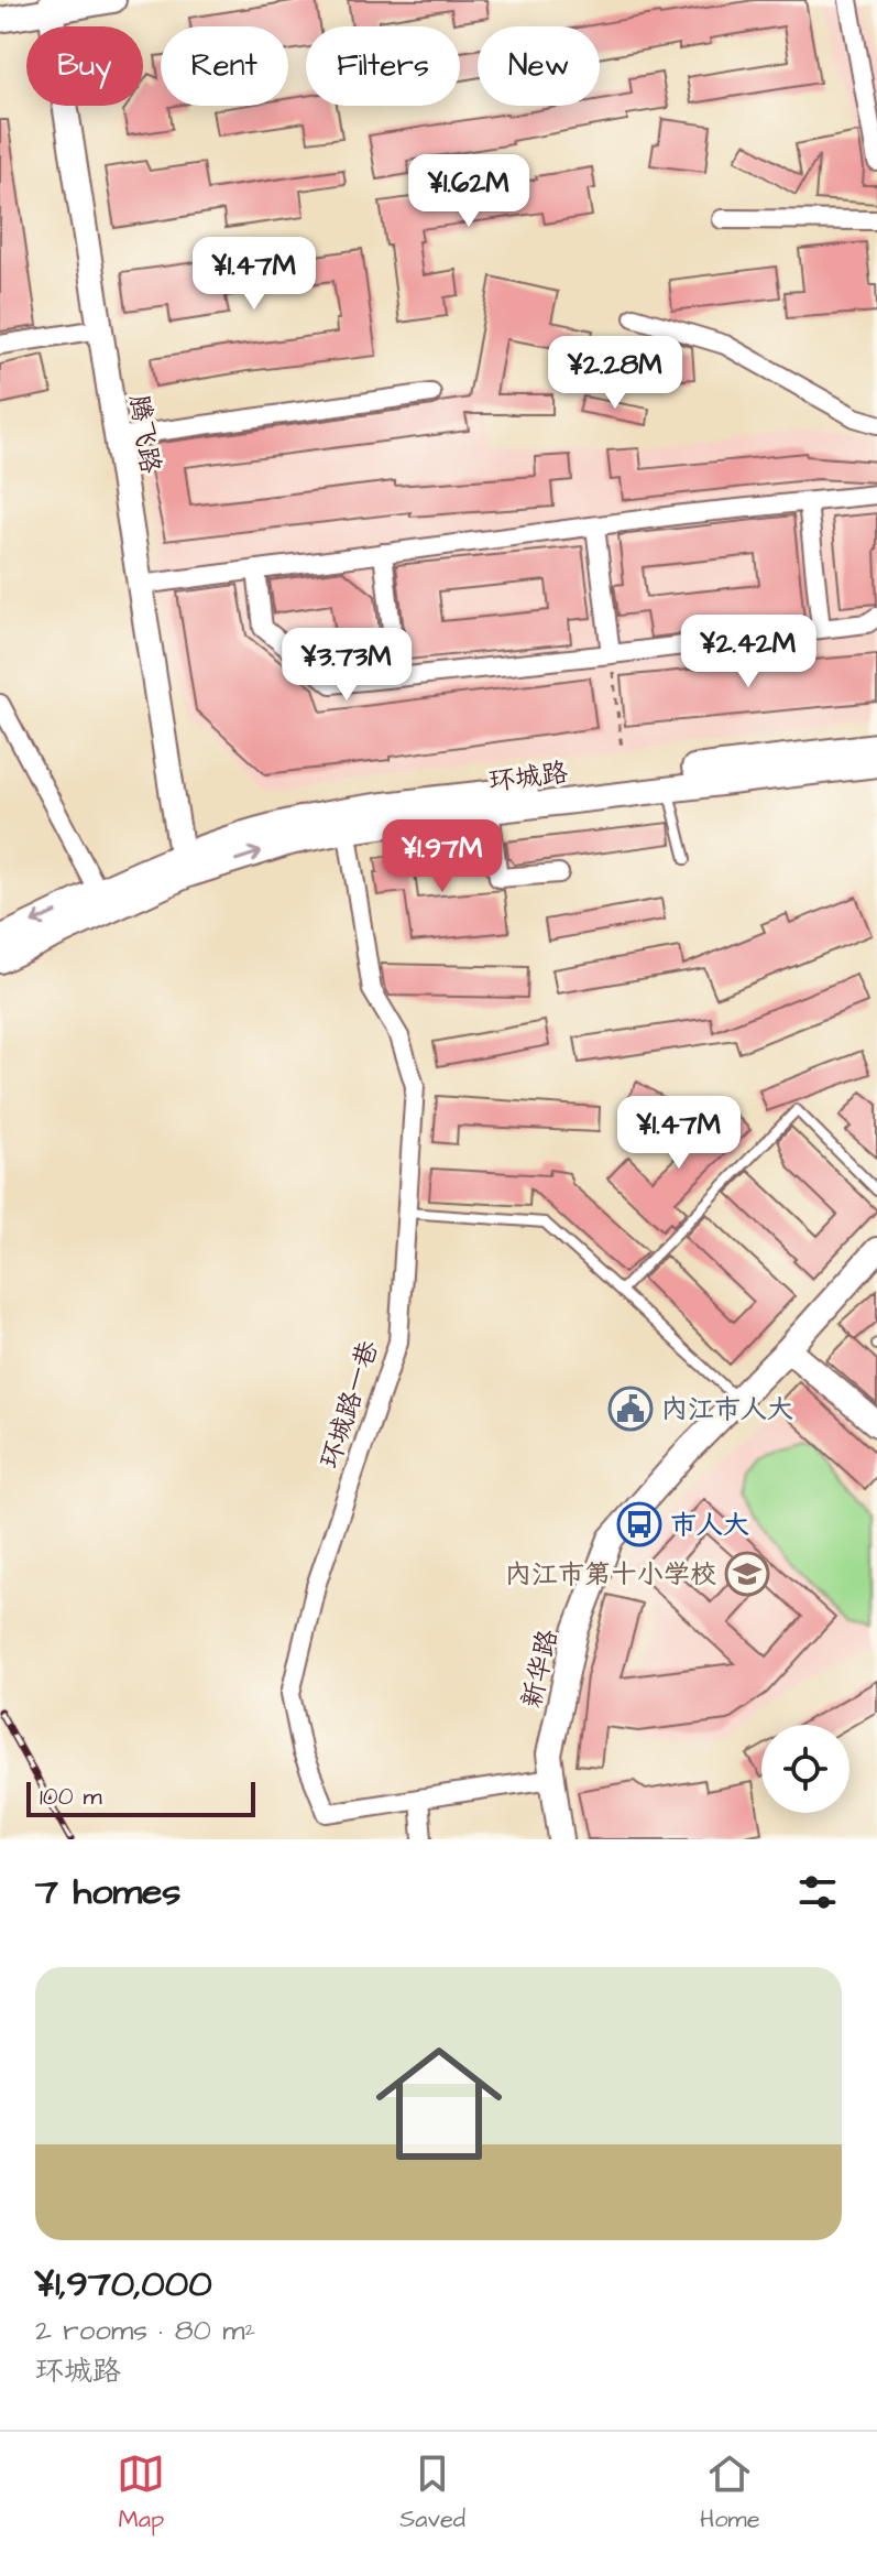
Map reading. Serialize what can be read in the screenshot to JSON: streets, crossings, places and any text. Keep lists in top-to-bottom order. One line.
{"streets":{"street":["腾飞路","环城路","环城路一巷","新华路"]},"crossings":[["腾飞路","环城路"],["环城路","环城路一巷"]],"places":{"public building":["内江市人大"],"bus stop":["市人大"],"school or university":["内江市第十小学校"]},"scale_bar":"100 m","page":{"chip":["Buy","Rent","Filters","New"],"price":["¥1.62M","¥1.47M","¥2.28M","¥2.42M","¥3.73M","¥1.97M","¥1.47M"],"scale":"100 m","heading":"7 homes","list":[{"name":"¥1,970,000","note":"2 rooms · 80 m² · 环城路"}],"tabs":["Map","Saved","Home"]}}
